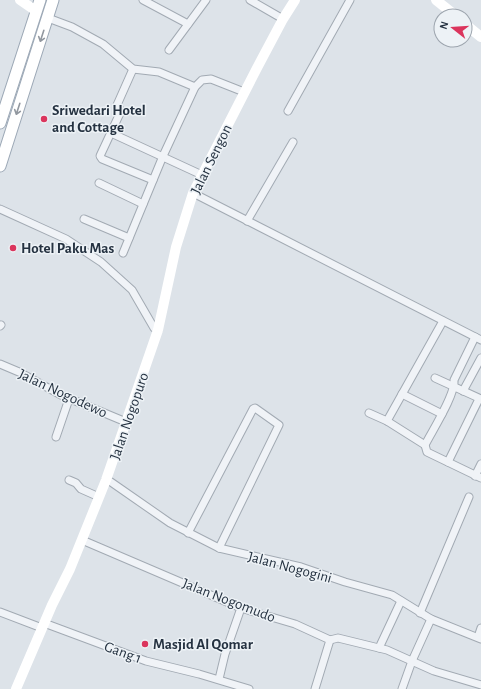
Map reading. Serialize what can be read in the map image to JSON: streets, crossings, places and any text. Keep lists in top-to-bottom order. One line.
{"streets":{"street":["Jalan Sengon","Jalan Nogodewo","Jalan Nogopuro","Jalan Nogogini","Jalan Nogomudo","Gang 1"]},"crossings":[["Jalan Sengon","Jalan Nogopuro"],["Jalan Nogodewo","Jalan Nogopuro"],["Jalan Nogopuro","Jalan Nogogini"],["Jalan Nogopuro","Jalan Nogomudo"],["Jalan Nogopuro","Gang 1"]],"places":["Sriwedari Hotel and Cottage","Hotel Paku Mas","Masjid Al Qomar"],"north":"left"}
